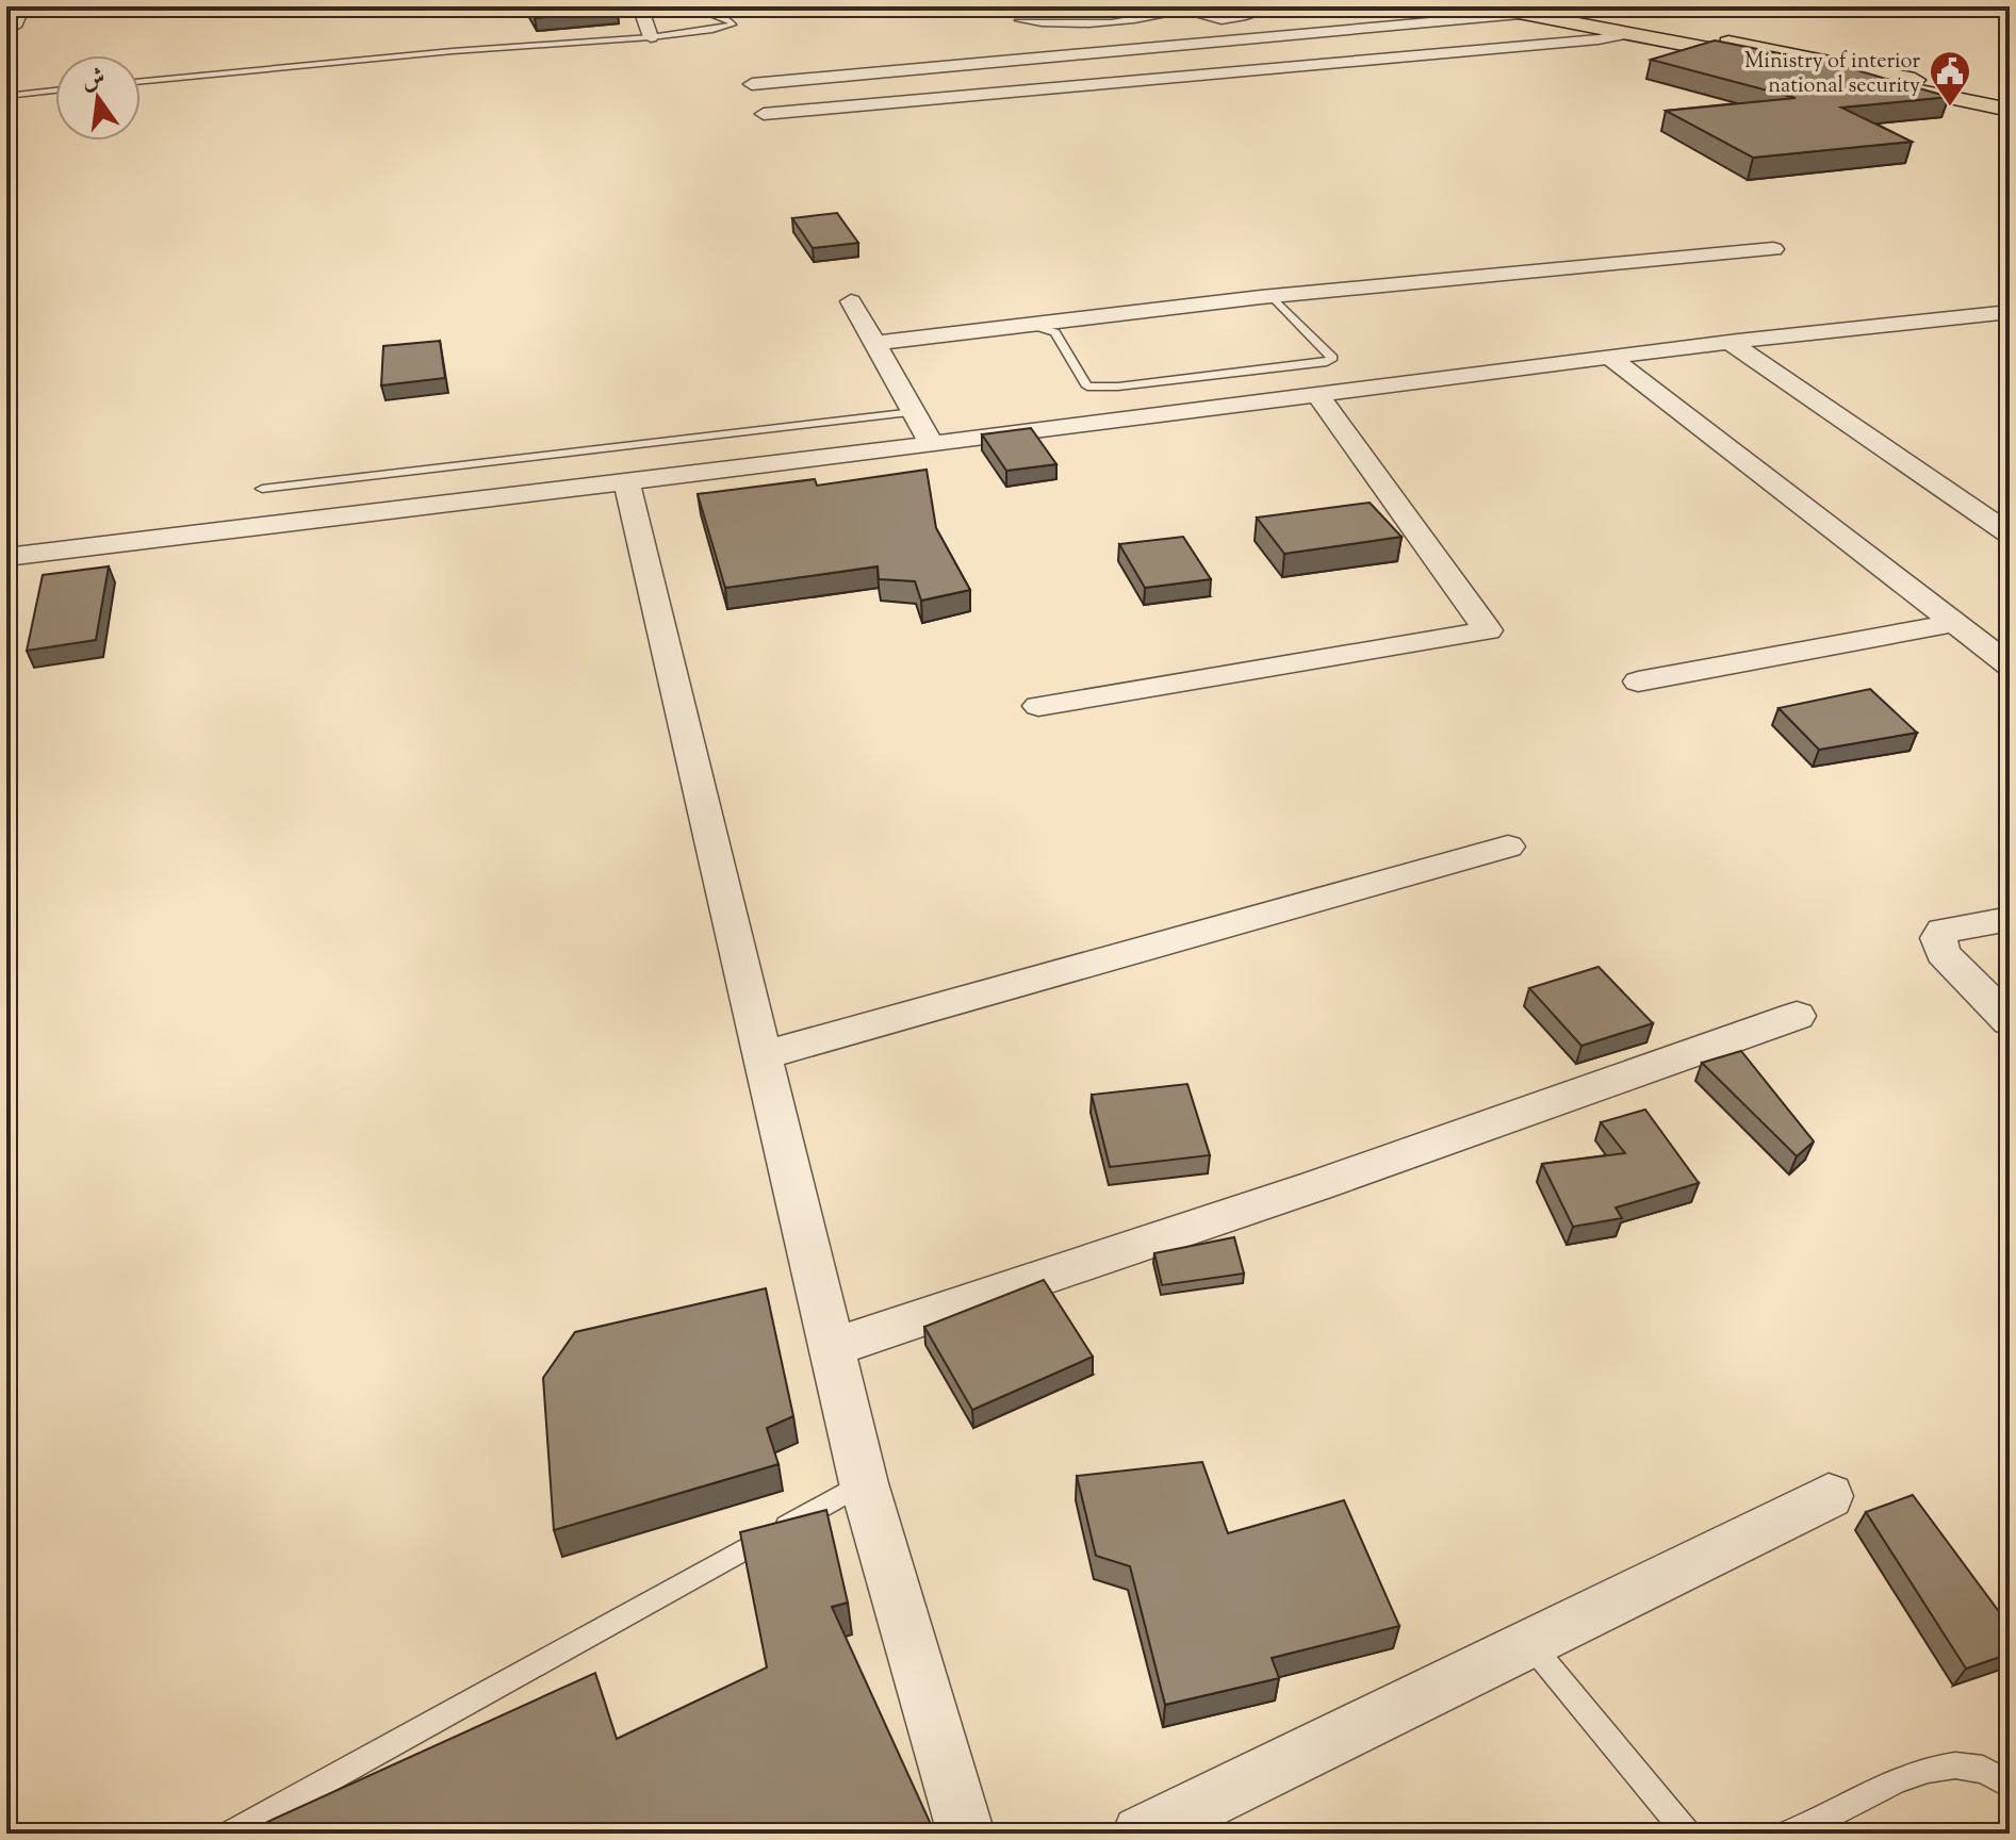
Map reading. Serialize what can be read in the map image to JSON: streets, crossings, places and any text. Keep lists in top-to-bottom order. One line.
{"places":{"public building":["Ministry of interior national security"]},"north":"top"}
